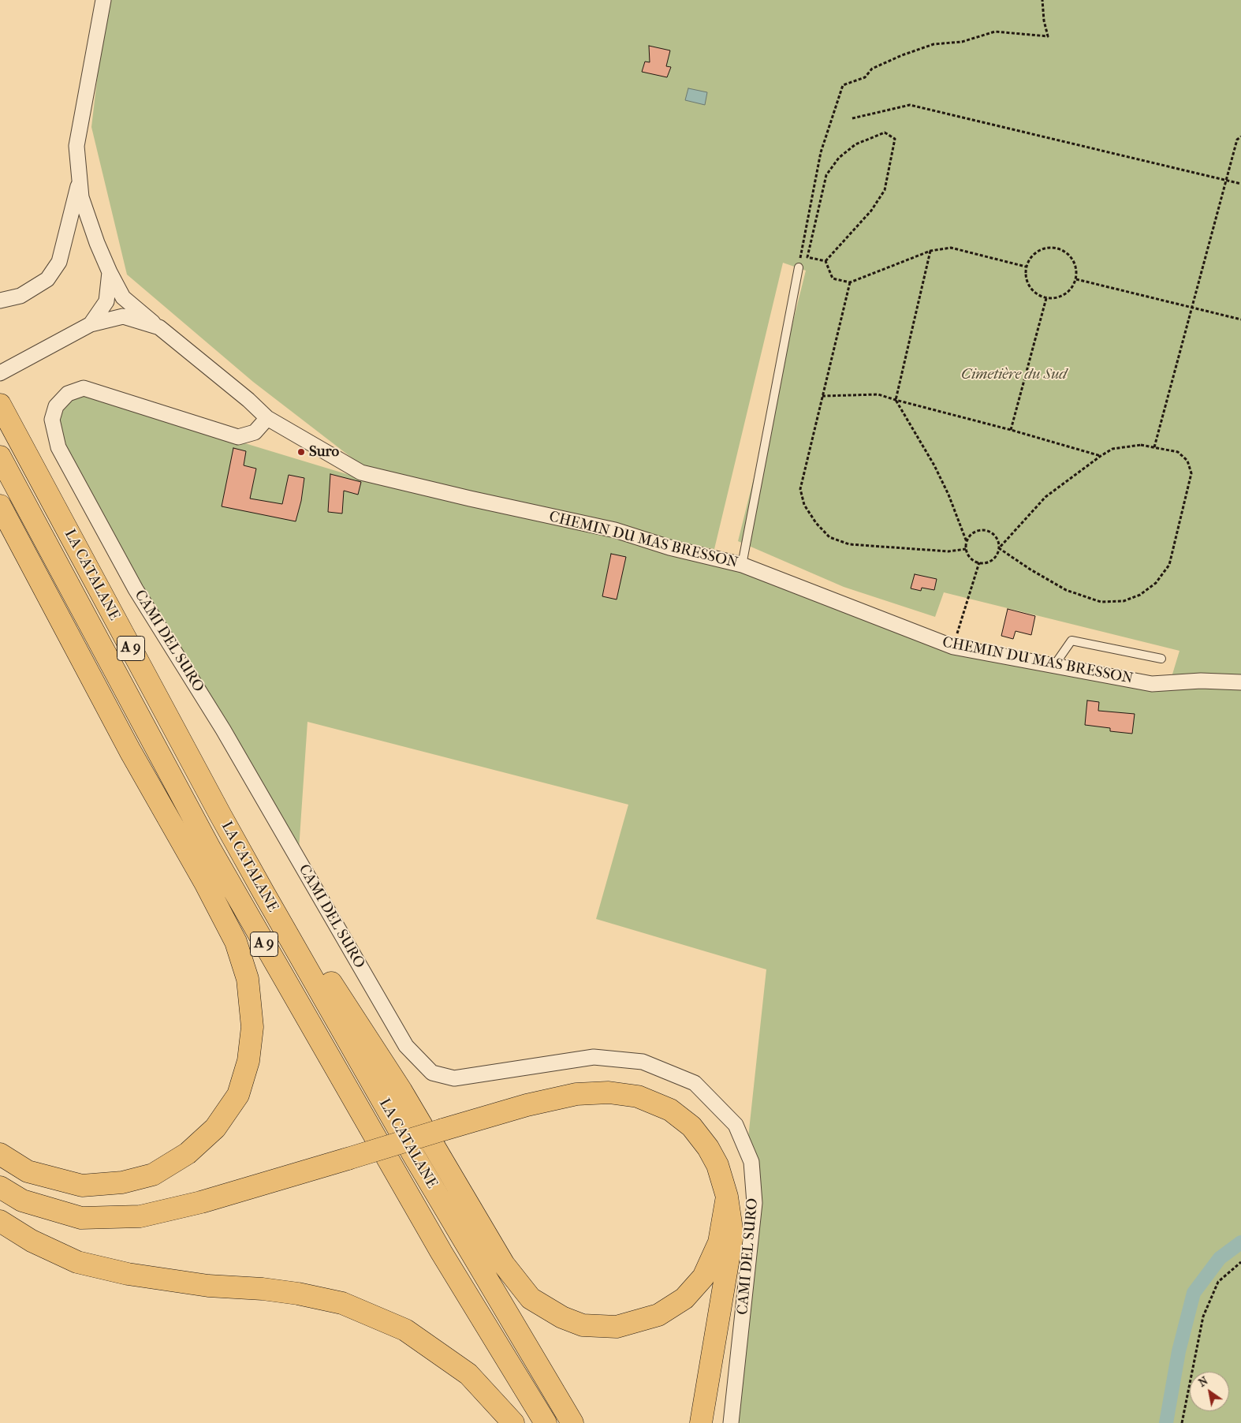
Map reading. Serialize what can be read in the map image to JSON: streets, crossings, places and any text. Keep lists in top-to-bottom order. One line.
{"streets":{"highway":["LA CATALANE","A 9"],"street":["CHEMIN DU MAS BRESSON","CAMI DEL SURO"]},"crossings":[["CHEMIN DU MAS BRESSON","CAMI DEL SURO"]],"parks":["Cimetière du Sud"],"places":["Suro"],"north":"top left"}
